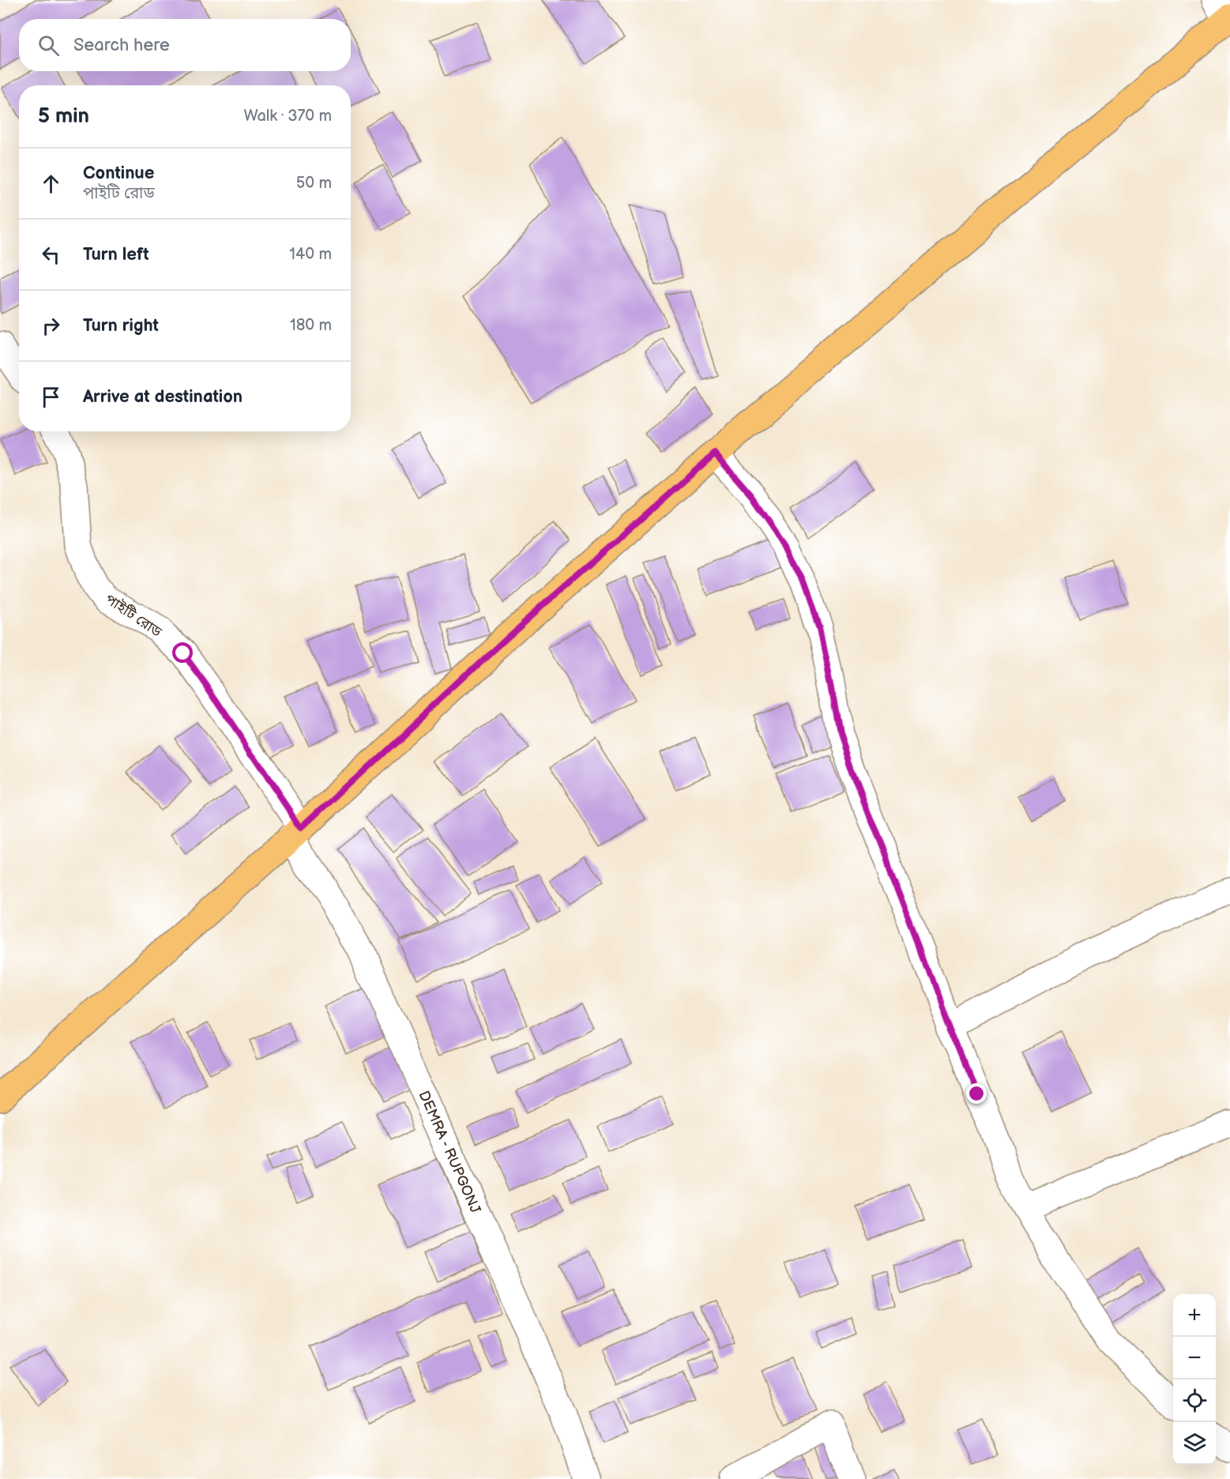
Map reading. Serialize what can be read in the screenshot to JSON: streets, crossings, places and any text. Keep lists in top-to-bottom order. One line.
{"streets":{"street":["পাইটি রোড","DEMRA - RUPGONJ"]},"crossings":[["পাইটি রোড","DEMRA - RUPGONJ"]],"page":{"search":"Search here","heading":["5 min","Walk · 370 m"],"list":[["Continue","পাইটি রোড","50 m"],["Turn left","140 m"],["Turn right","180 m"],"Arrive at destination"],"map_buttons":["+","−"]}}
